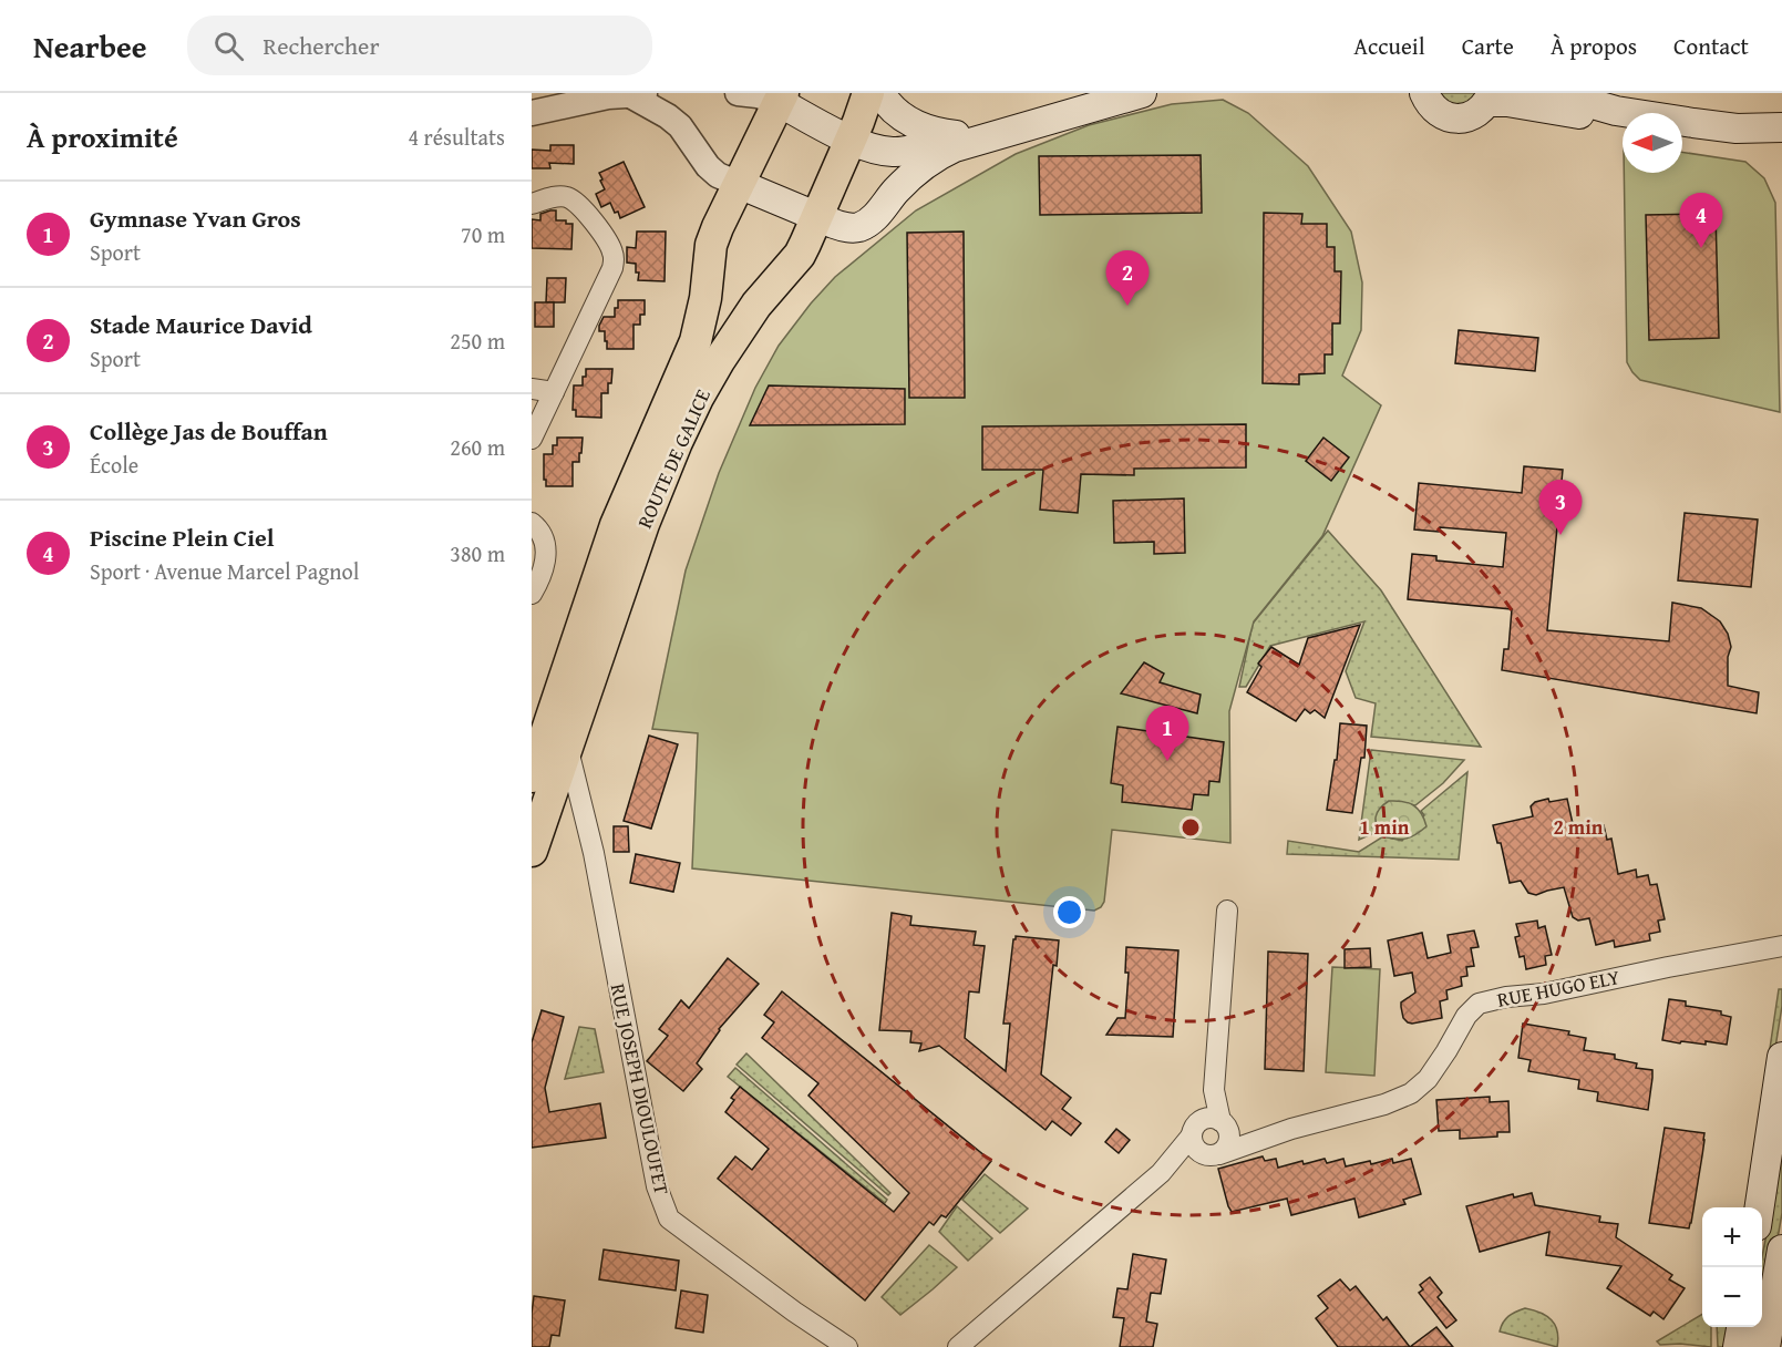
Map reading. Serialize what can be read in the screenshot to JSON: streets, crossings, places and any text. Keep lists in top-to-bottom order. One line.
{"streets":{"main road":["ROUTE DE GALICE"],"street":["RUE HUGO ELY","RUE JOSEPH DIOULOUFET"]},"crossings":[["ROUTE DE GALICE","RUE JOSEPH DIOULOUFET"]],"north":"left","page":{"header":"Nearbee","search":"Rechercher","nav":["Accueil","Carte","À propos","Contact"],"heading":["À proximité","4 résultats"],"list":[{"mark":"1","name":"Gymnase Yvan Gros","note":"Sport","value":"70 m"},{"mark":"2","name":"Stade Maurice David","note":"Sport","value":"250 m"},{"mark":"3","name":"Collège Jas de Bouffan","note":"École","value":"260 m"},{"mark":"4","name":"Piscine Plein Ciel","note":"Sport · Avenue Marcel Pagnol","value":"380 m"}],"pins":["4","2","3","1"],"map_buttons":["+","−"]},"rings":["1 min","2 min"]}
